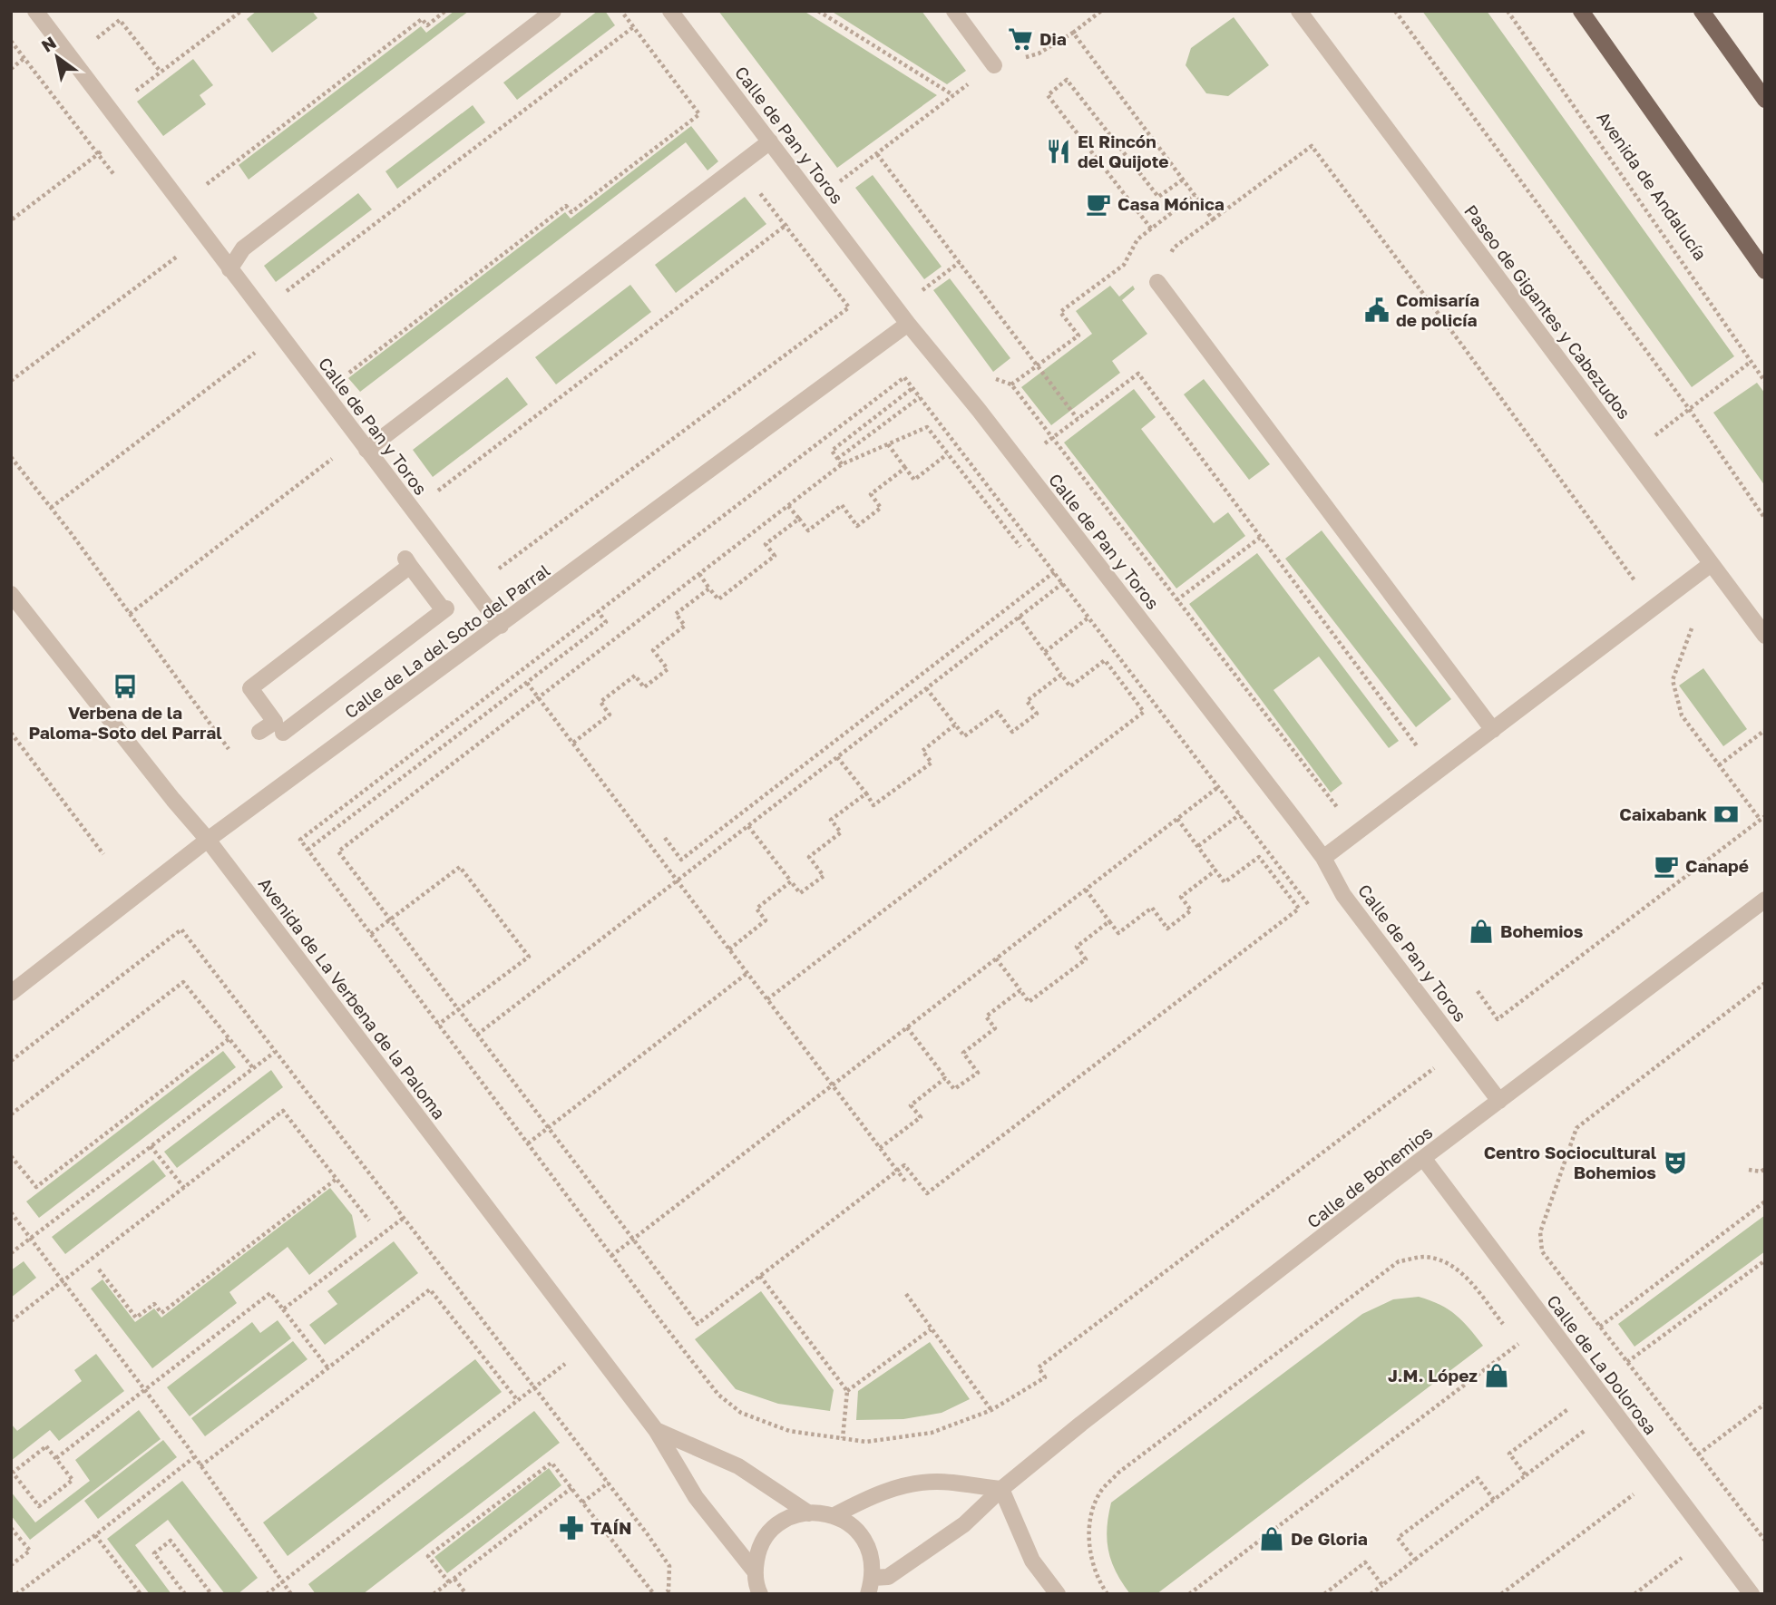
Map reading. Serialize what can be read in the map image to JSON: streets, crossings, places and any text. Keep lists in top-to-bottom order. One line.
{"streets":{"street":["Calle de Pan y Toros","Paseo de Gigantes y Cabezudos","Calle de La del Soto del Parral","Avenida de La Verbena de la Paloma","Calle de Bohemios","Calle de La Dolorosa"],"path":["Avenida de Andalucía"]},"crossings":[["Calle de Pan y Toros","Calle de La del Soto del Parral"],["Calle de Pan y Toros","Calle de Bohemios"],["Calle de La del Soto del Parral","Avenida de La Verbena de la Paloma"],["Calle de Bohemios","Calle de La Dolorosa"]],"places":{"supermarket":["Dia"],"restaurant":["El Rincón del Quijote"],"cafe":["Casa Mónica","Canapé"],"public building":["Comisaría de policía"],"bus stop":["Verbena de la Paloma-Soto del Parral"],"bank":["Caixabank"],"shop":["Bohemios","J.M. López","De Gloria"],"theatre":["Centro Sociocultural Bohemios"],"pharmacy":["TAÍN"]},"north":"top left"}
